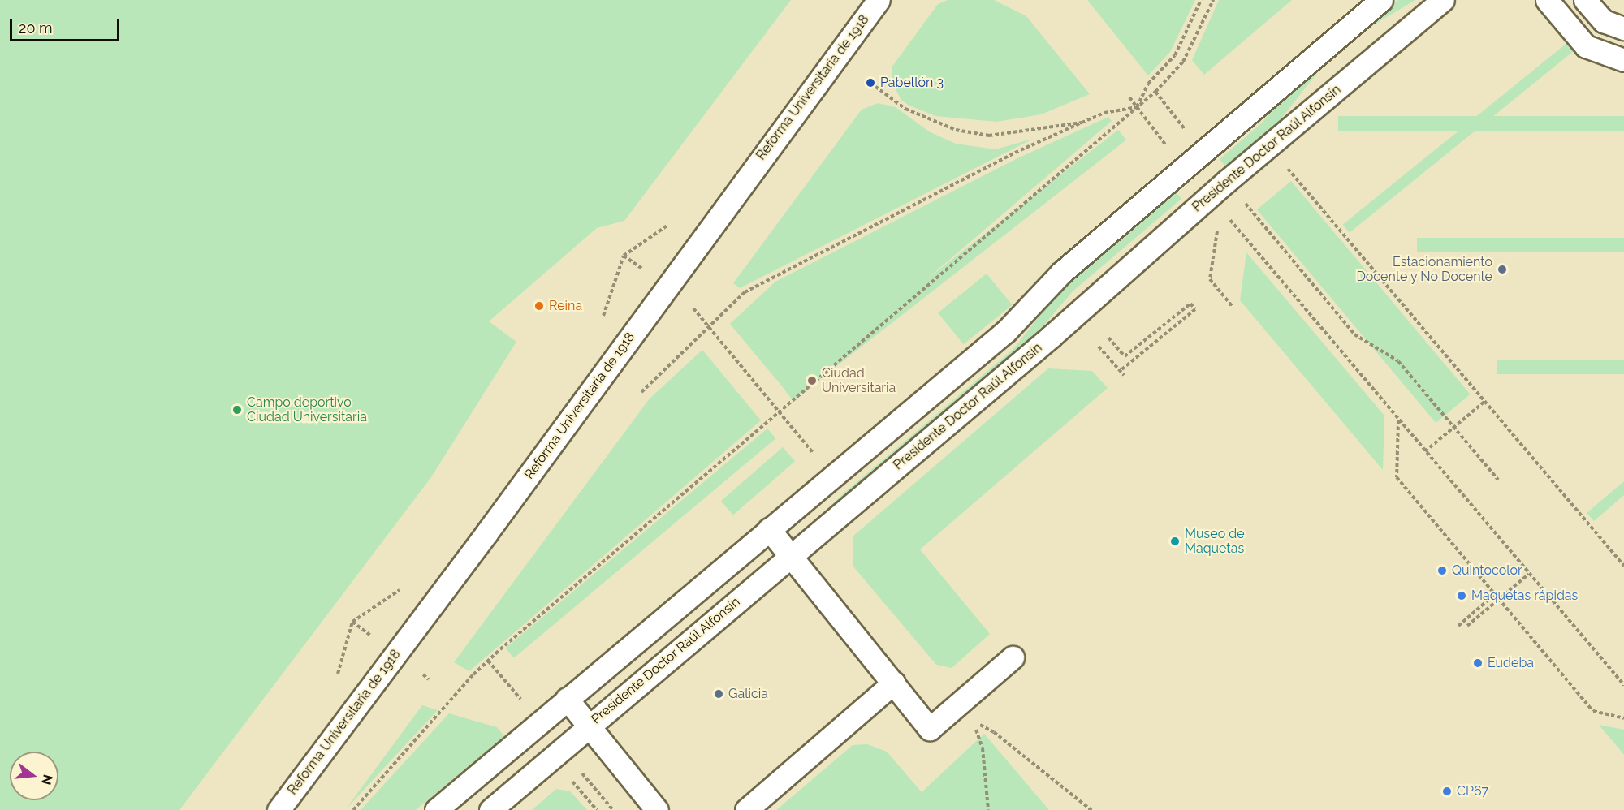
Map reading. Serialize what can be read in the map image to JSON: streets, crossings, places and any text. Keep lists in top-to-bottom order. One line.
{"streets":{"lane":["Reforma Universitaria de 1918","Presidente Doctor Raúl Alfonsín"]},"places":["Pabellón 3","Estacionamiento Docente y No Docente","Reina","Ciudad Universitaria","Campo deportivo Ciudad Universitaria","Museo de Maquetas","Quintocolor","Maquetas rápidas","Eudeba","Galicia","CP67"],"scale_bar":"20 m","north":"right"}
